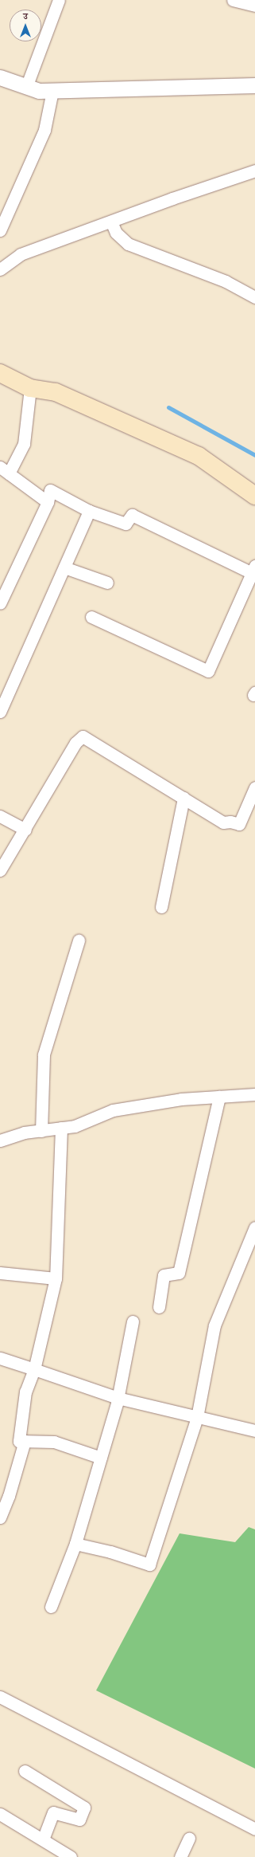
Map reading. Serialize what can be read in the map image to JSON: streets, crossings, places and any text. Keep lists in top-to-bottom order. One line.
{"north":"top"}
